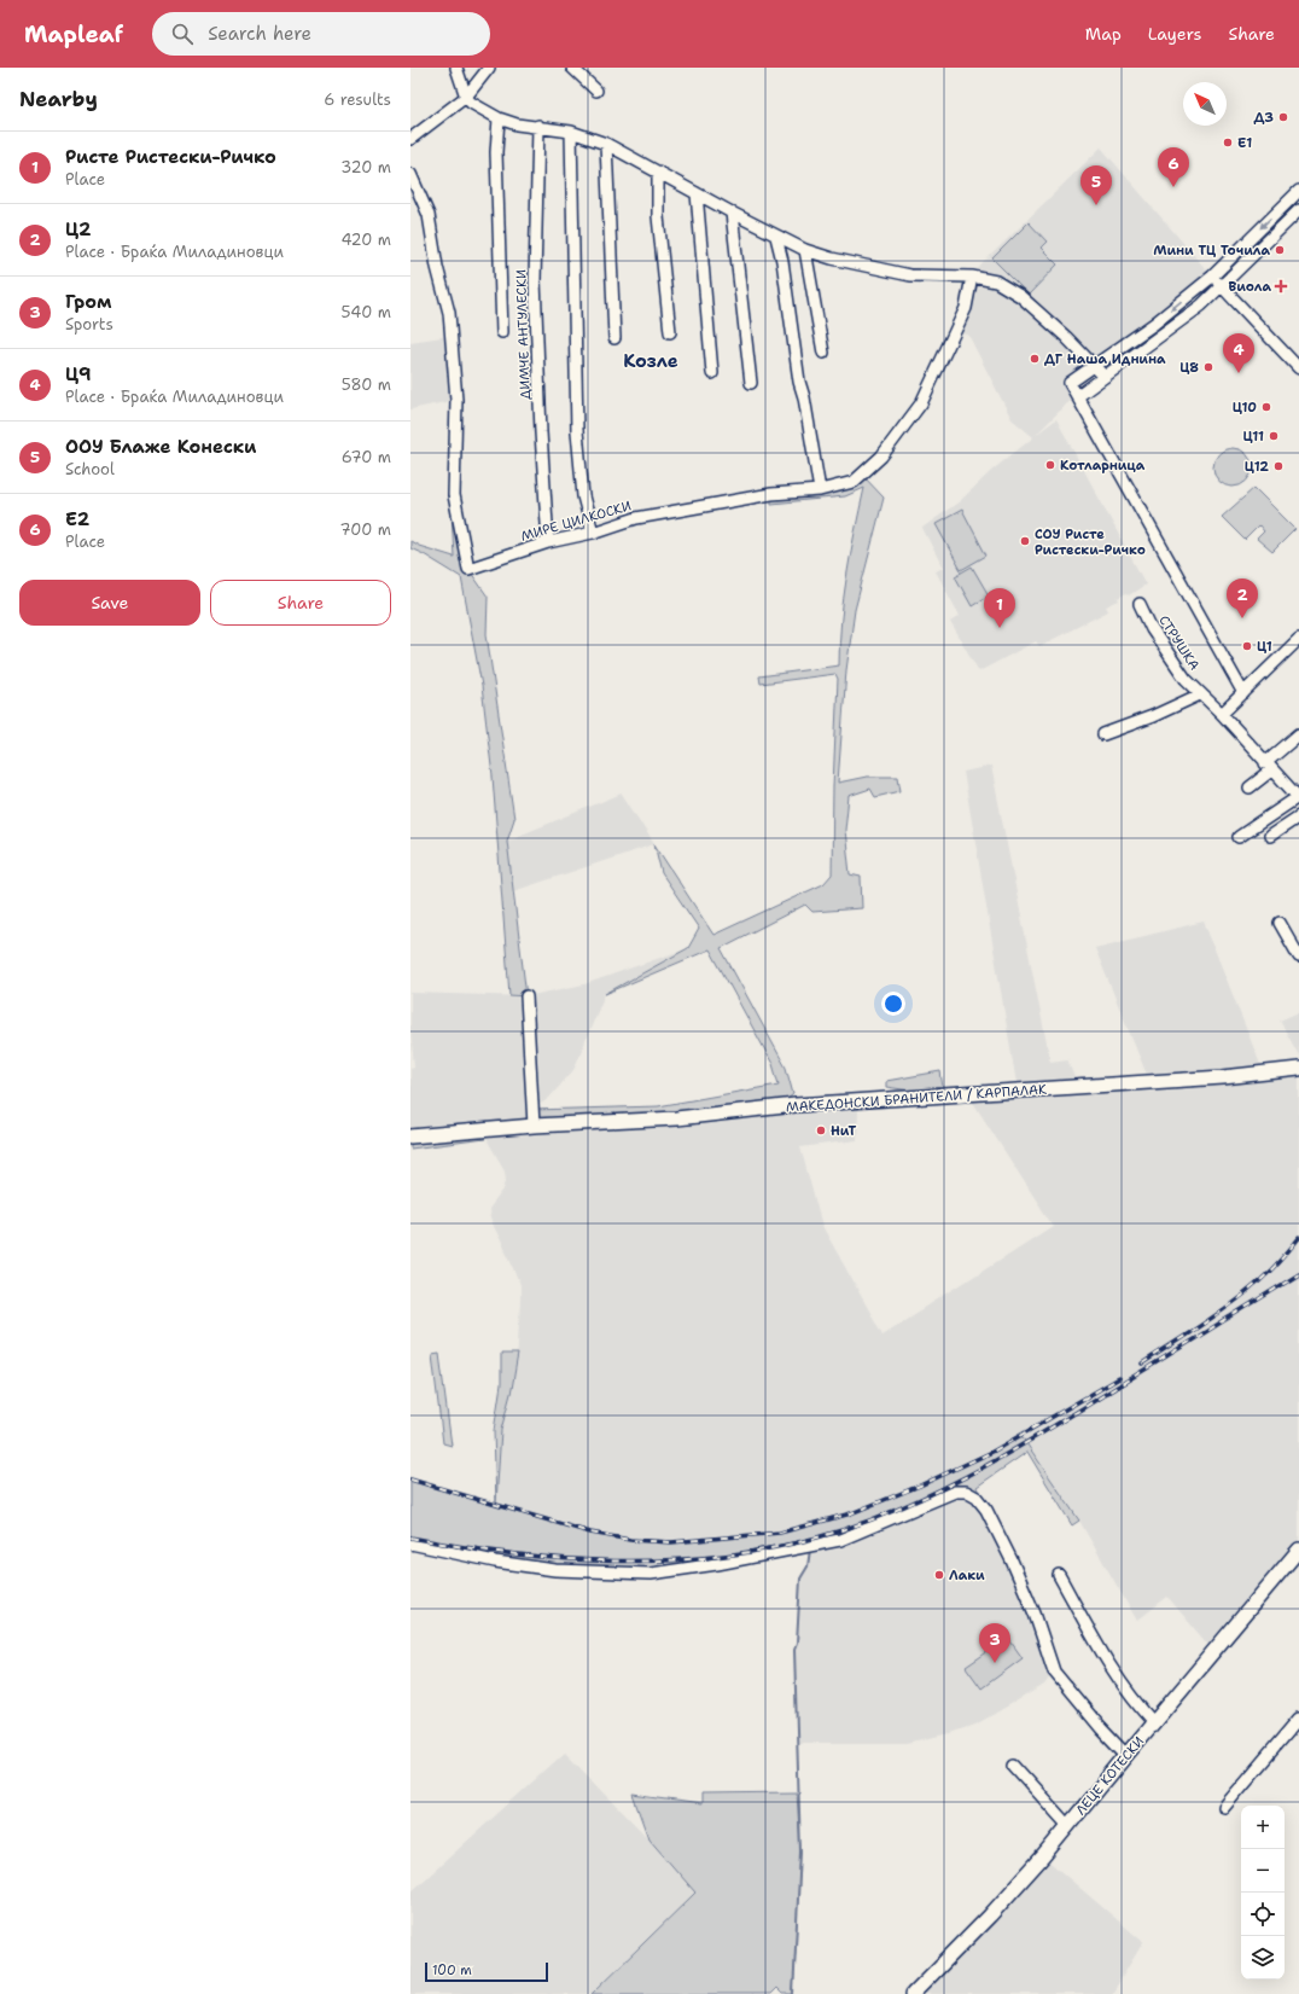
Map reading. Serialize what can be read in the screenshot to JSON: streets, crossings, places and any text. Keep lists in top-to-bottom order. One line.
{"streets":{"main road":["МАКЕДОНСКИ БРАНИТЕЛИ / КАРПАЛАК","ЛЕЦЕ КОТЕСКИ"],"street":["ДИМЧЕ АНТУЛЕСКИ","МИРЕ ЦИЛКОСКИ","СТРУШКА"]},"crossings":[["ДИМЧЕ АНТУЛЕСКИ","МИРЕ ЦИЛКОСКИ"]],"districts":["Козле"],"places":{"other":["Д3","Е1","Мини ТЦ Точила","ДГ Наша Иднина","Ц8","Ц10","Ц11","Котларница","Ц12","СОУ Ристе Ристески-Ричко","Ц1","НиТ","Лаки"],"health":["Виола"]},"scale_bar":"100 m","north":"top left","page":{"header":"Mapleaf","search":"Search here","nav":["Map","Layers","Share"],"heading":["Nearby","6 results"],"list":[{"mark":"1","name":"Ристе Ристески-Ричко","note":"Place","value":"320 m"},{"mark":"2","name":"Ц2","note":"Place · Браќа Миладиновци","value":"420 m"},{"mark":"3","name":"Гром","note":"Sports","value":"540 m"},{"mark":"4","name":"Ц9","note":"Place · Браќа Миладиновци","value":"580 m"},{"mark":"5","name":"ООУ Блаже Конески","note":"School","value":"670 m"},{"mark":"6","name":"Е2","note":"Place","value":"700 m"}],"pins":["6","5","4","2","1","3"],"buttons":["Save","Share"],"map_buttons":["+","−"],"scale":"100 m"}}
